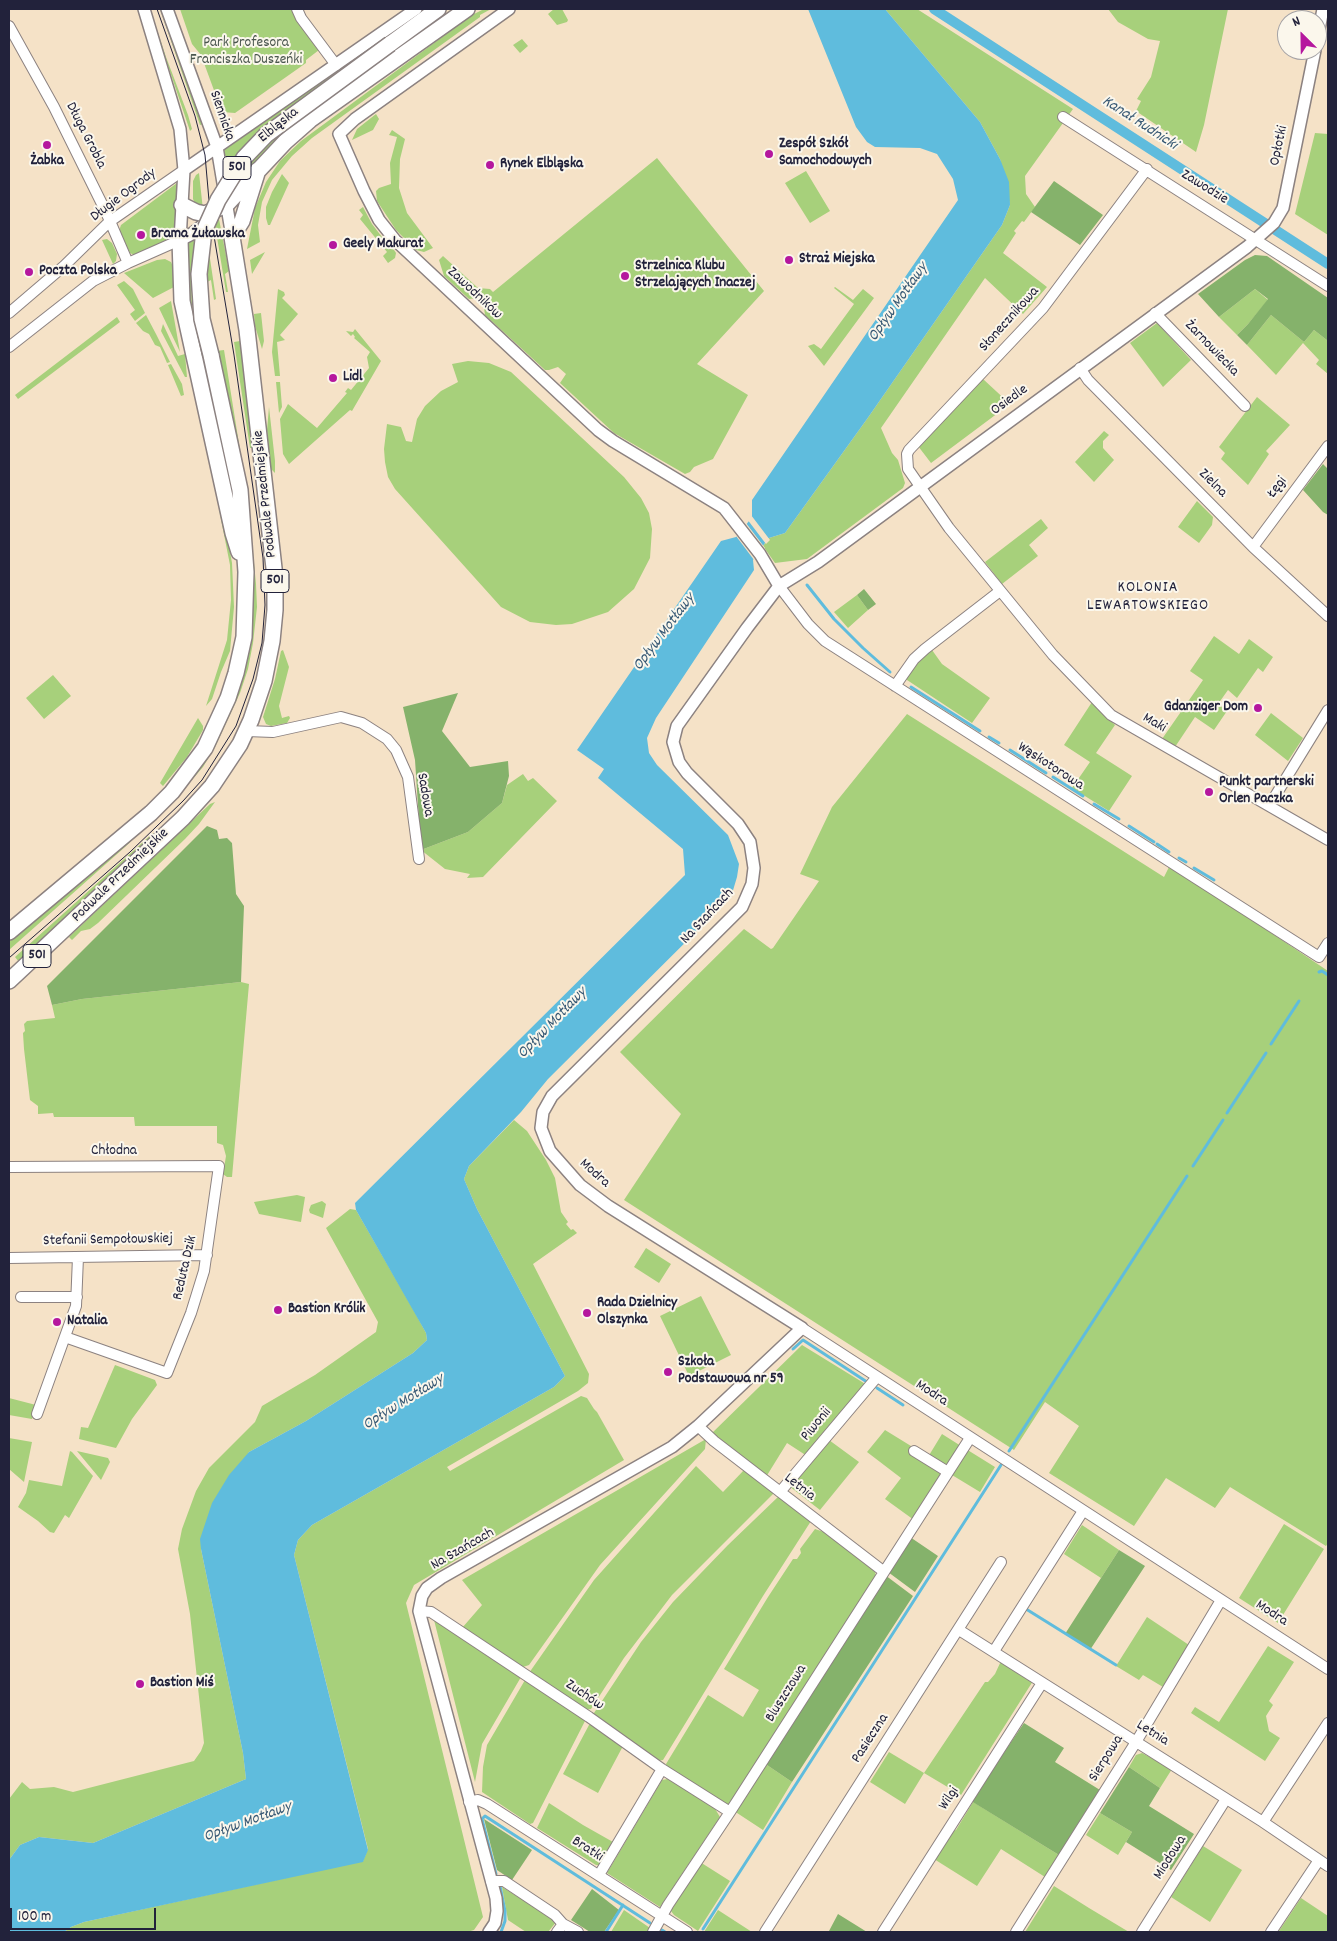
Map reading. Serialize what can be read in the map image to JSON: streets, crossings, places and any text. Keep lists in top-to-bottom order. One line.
{"streets":{"main road":["Elbląska","501","Podwale Przedmiejskie"],"street":["Siennicka","Długa Grobla","Opłotki","Zawodzie","Długie Ogrody","Zawodników","Słonecznikowa","Żarnowiecka","Osiedle","Zielna","Łęgi","Maki","Wąskotorowa","Sadowa","Na Szańcach","Chłodna","Modra","Stefanii Sempołowskiej","Reduta Dzik","Piwonii","Letnia","Bluszczowa","Zuchów","Pasieczna","Sierpowa","Wilgi","Bratki","Miodowa"]},"crossings":[["Siennicka","Elbląska"],["Siennicka","Długie Ogrody"],["Siennicka","Podwale Przedmiejskie"],["Elbląska","Długie Ogrody"],["Elbląska","Podwale Przedmiejskie"],["Długa Grobla","Długie Ogrody"],["Opłotki","Zawodzie"],["Opłotki","Osiedle"],["Zawodzie","Słonecznikowa"],["Zawodzie","Osiedle"],["Zawodników","Osiedle"],["Zawodników","Wąskotorowa"],["Zawodników","Na Szańcach"],["Słonecznikowa","Osiedle"],["Słonecznikowa","Maki"],["Żarnowiecka","Osiedle"],["Osiedle","Zielna"],["Osiedle","Maki"],["Osiedle","Wąskotorowa"],["Osiedle","Na Szańcach"],["Zielna","Łęgi"],["Podwale Przedmiejskie","Sadowa"],["Wąskotorowa","Na Szańcach"],["Na Szańcach","Modra"],["Na Szańcach","Letnia"],["Na Szańcach","Zuchów"],["Chłodna","Reduta Dzik"],["Modra","Piwonii"],["Modra","Bluszczowa"],["Modra","Sierpowa"],["Stefanii Sempołowskiej","Reduta Dzik"],["Piwonii","Letnia"],["Letnia","Bluszczowa"],["Letnia","Pasieczna"],["Letnia","Sierpowa"],["Letnia","Wilgi"],["Letnia","Miodowa"],["Bluszczowa","Zuchów"],["Bluszczowa","Bratki"]],"districts":["KOLONIA LEWARTOWSKIEGO"],"water":["Kanał Rudnicki","Opływ Motławy"],"parks":["Park Profesora Franciszka Duszeńki"],"places":["Żabka","Zespół Szkół Samochodowych","Rynek Elbląska","Brama Żuławska","Geely Makurat","Straż Miejska","Poczta Polska","Strzelnica Klubu Strzelających Inaczej","Lidl","Gdanziger Dom","Punkt partnerski Orlen Paczka","Bastion Królik","Rada Dzielnicy Olszynka","Natalia","Szkoła Podstawowa nr 59","Bastion Miś"],"scale_bar":"100 m","north":"top left"}
